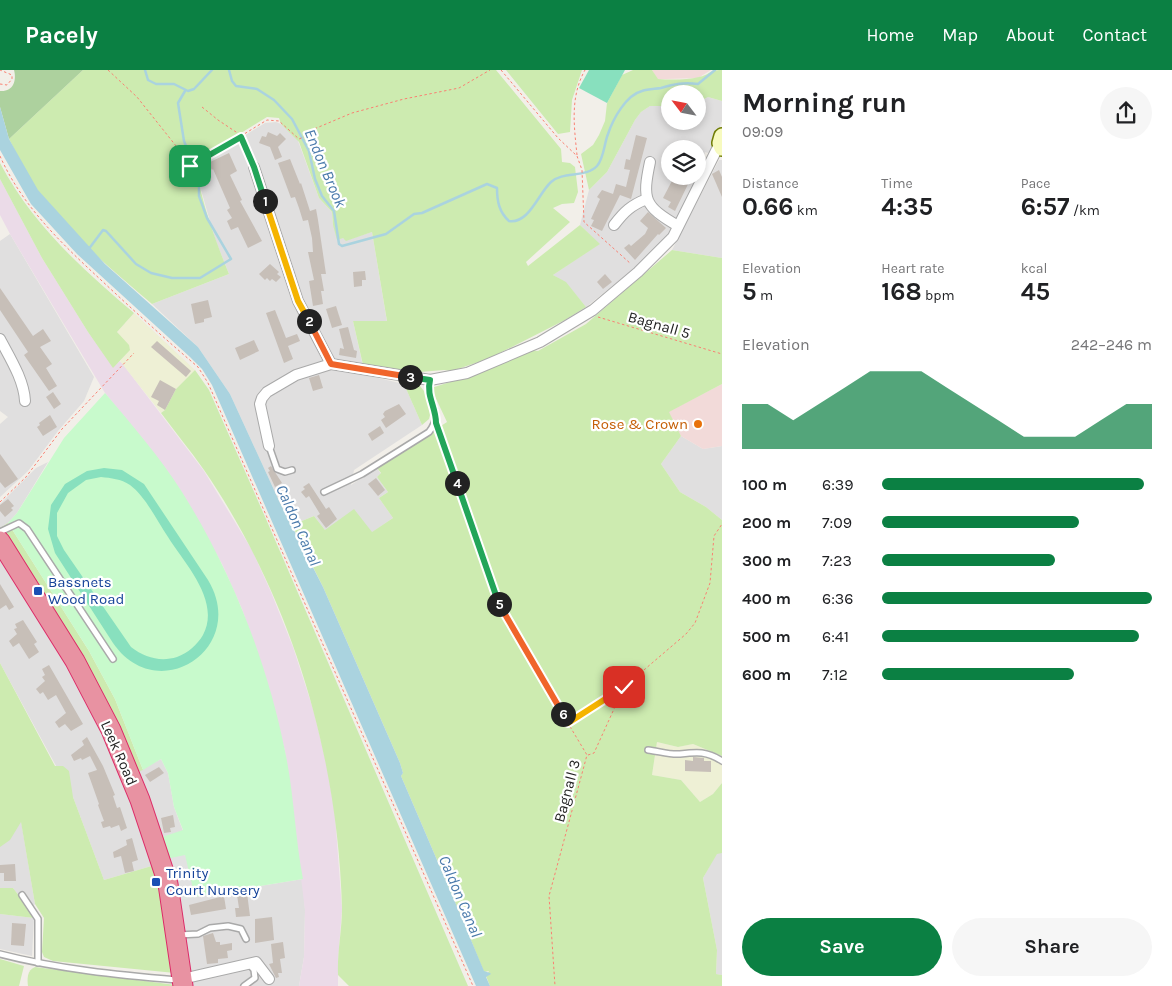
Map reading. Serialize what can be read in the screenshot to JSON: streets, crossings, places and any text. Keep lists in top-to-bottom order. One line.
{"streets":{"highway":["Leek Road"],"path":["Bagnall 5","Bagnall 3"]},"water":["Endon Brook","Caldon Canal"],"places":{"other":["Rose & Crown"],"transit":["Bassnets Wood Road","Trinity Court Nursery"]},"north":"top left","page":{"header":"Pacely","nav":["Home","Map","About","Contact"],"heading":["Morning run","09:09"],"stats":[["Distance","0.66 km"],["Time","4:35"],["Pace","6:57 /km"],["Elevation","5 m"],["Heart rate","168 bpm"],["kcal","45"]],"pins":["1","2","3","4","5","6"],"chart":["Elevation","242–246 m"],"list":[{"name":"100 m","note":"6:39"},{"name":"200 m","note":"7:09"},{"name":"300 m","note":"7:23"},{"name":"400 m","note":"6:36"},{"name":"500 m","note":"6:41"},{"name":"600 m","note":"7:12"}],"buttons":["Save","Share"]}}
